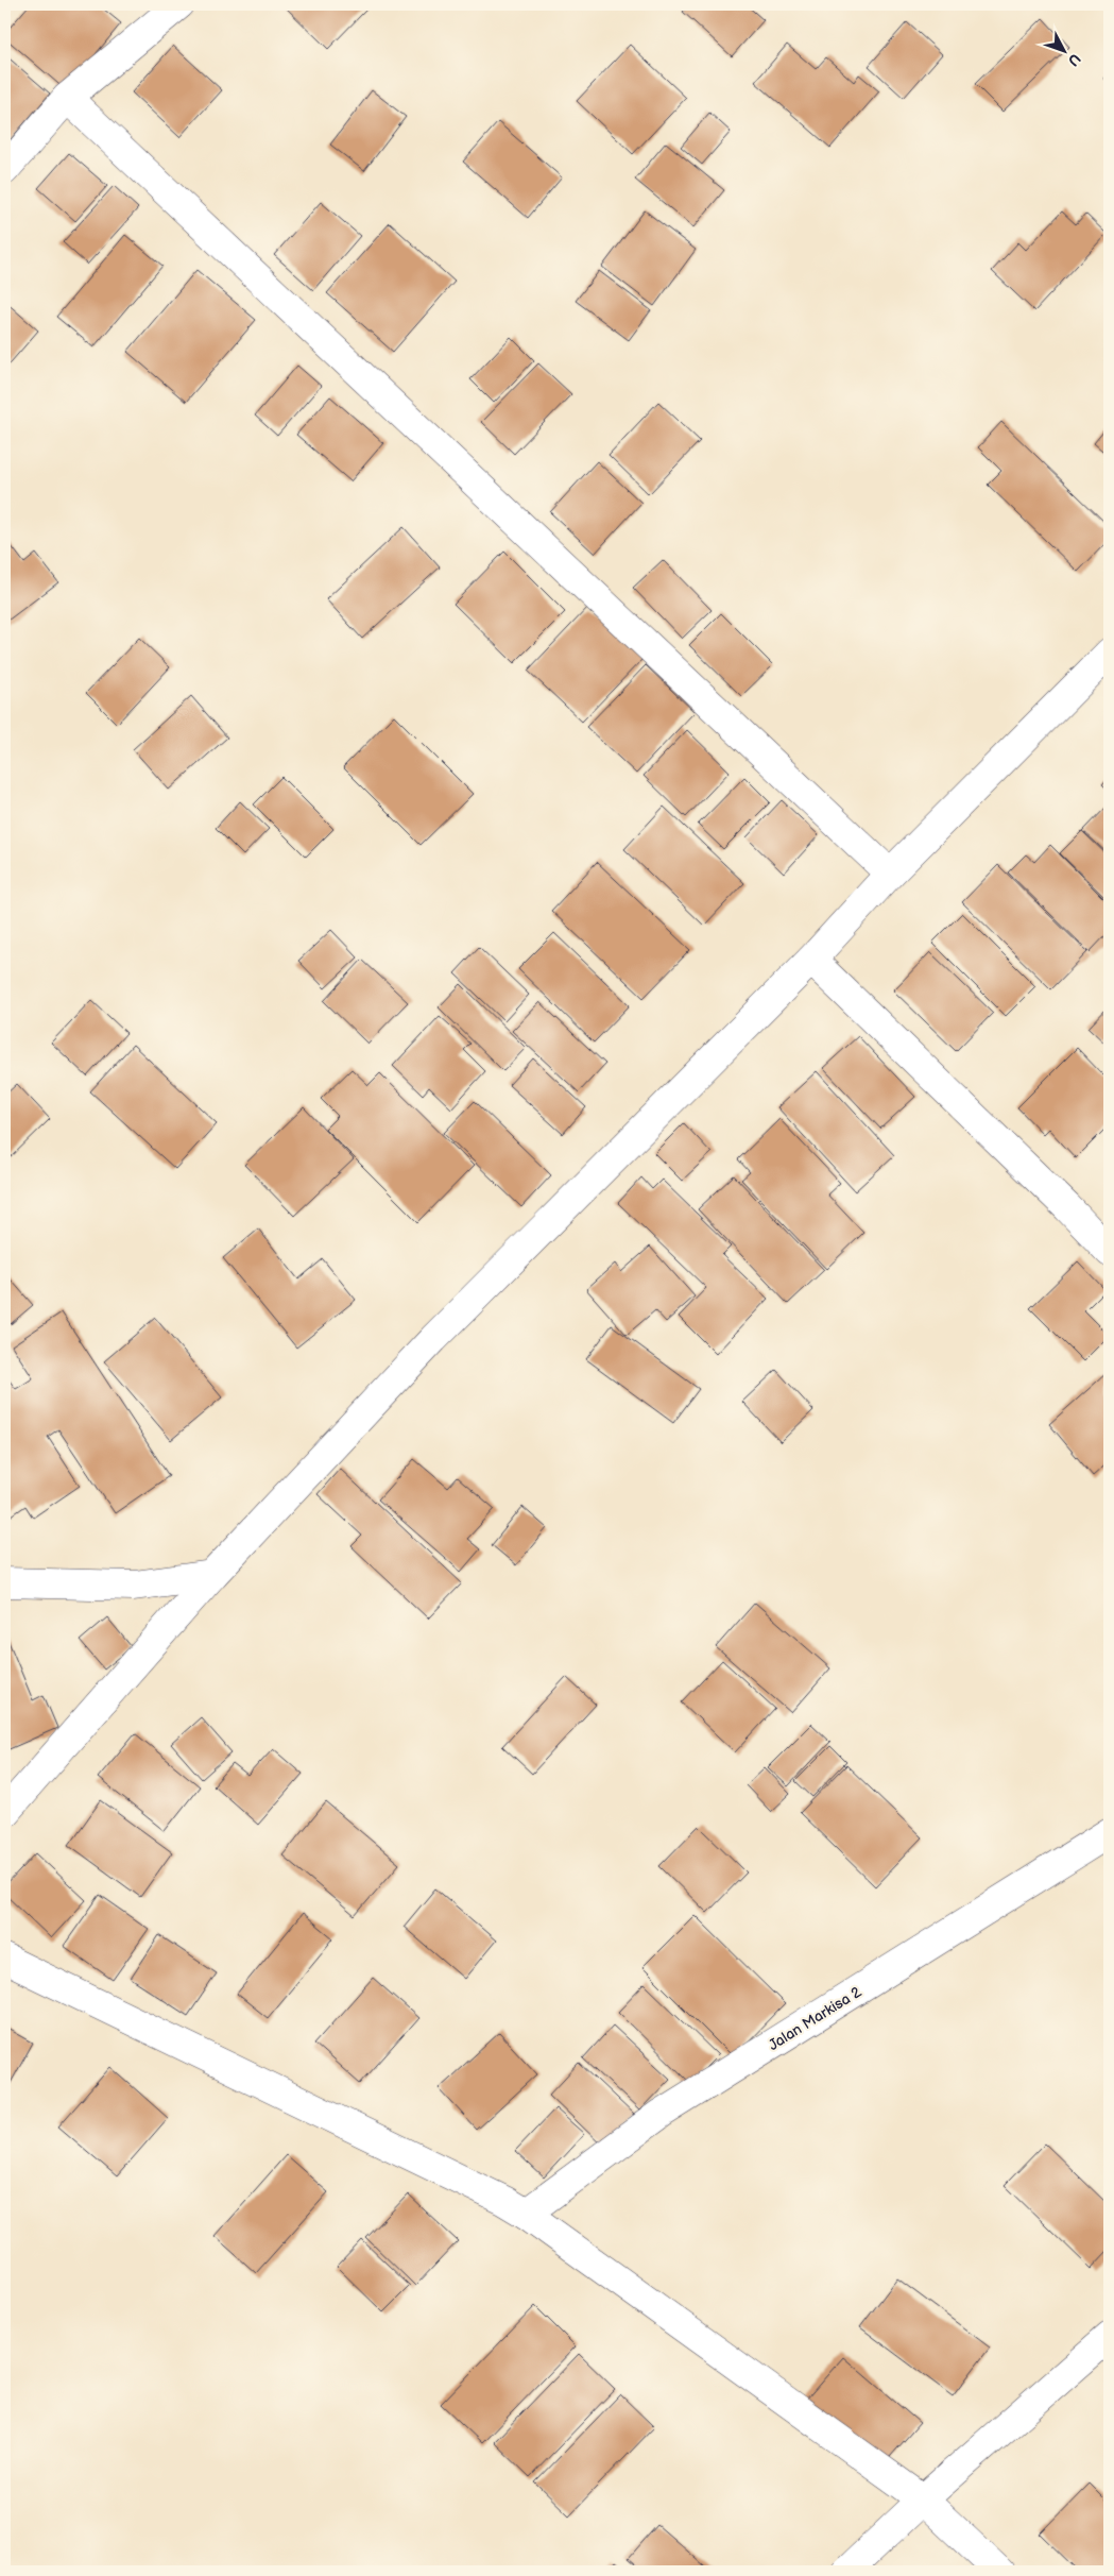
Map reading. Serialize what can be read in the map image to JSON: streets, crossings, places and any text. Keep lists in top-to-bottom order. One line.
{"streets":{"street":["Jalan Markisa 2"]},"north":"bottom right"}
